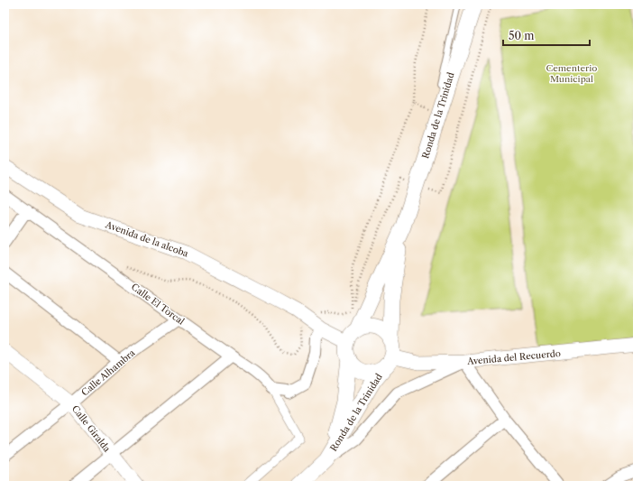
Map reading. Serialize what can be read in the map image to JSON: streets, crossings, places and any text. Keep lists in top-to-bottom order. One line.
{"streets":{"main road":["Ronda de la Trinidad"],"street":["Avenida de la alcoba","Calle El Torcal","Avenida del Recuerdo","Calle Alhambra","Calle Giralda"]},"crossings":[["Ronda de la Trinidad","Avenida de la alcoba"],["Ronda de la Trinidad","Avenida del Recuerdo"],["Avenida de la alcoba","Avenida del Recuerdo"],["Calle El Torcal","Calle Alhambra"],["Calle Alhambra","Calle Giralda"]],"parks":["Cementerio Municipal"],"scale_bar":"50 m"}
